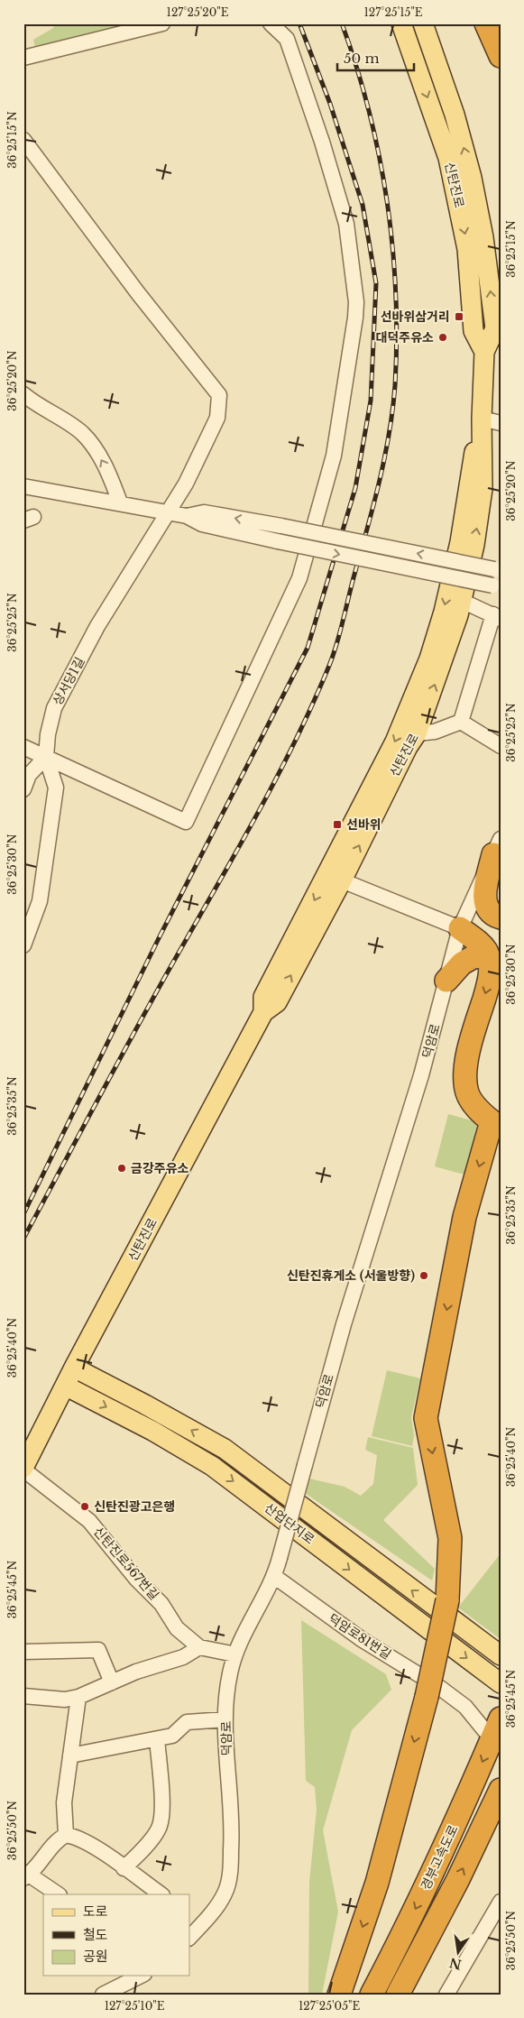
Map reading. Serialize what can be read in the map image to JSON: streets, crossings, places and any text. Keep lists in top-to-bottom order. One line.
{"streets":{"highway":["경부고속도로"],"main road":["신탄진로","산업단지로"],"street":["상서당1길","덕암로","신탄진로567번길","덕암로81번길"]},"crossings":[["신탄진로","산업단지로"],["신탄진로","신탄진로567번길"],["덕암로","신탄진로567번길"],["덕암로","덕암로81번길"],["덕암로81번길","경부고속도로"]],"places":{"transit":["선바위삼거리","선바위"],"other":["대덕주유소","금강주유소","신탄진휴게소 (서울방향)","신탄진광고은행"]},"legend":["도로","철도","공원"],"scale_bar":"50 m","north":"bottom","coordinates":["127°25'20\"E","127°25'15\"E","36°25'15\"N","36°25'20\"N","36°25'25\"N","36°25'30\"N","36°25'35\"N","36°25'40\"N","36°25'45\"N","36°25'50\"N","127°25'10\"E","127°25'05\"E"]}
